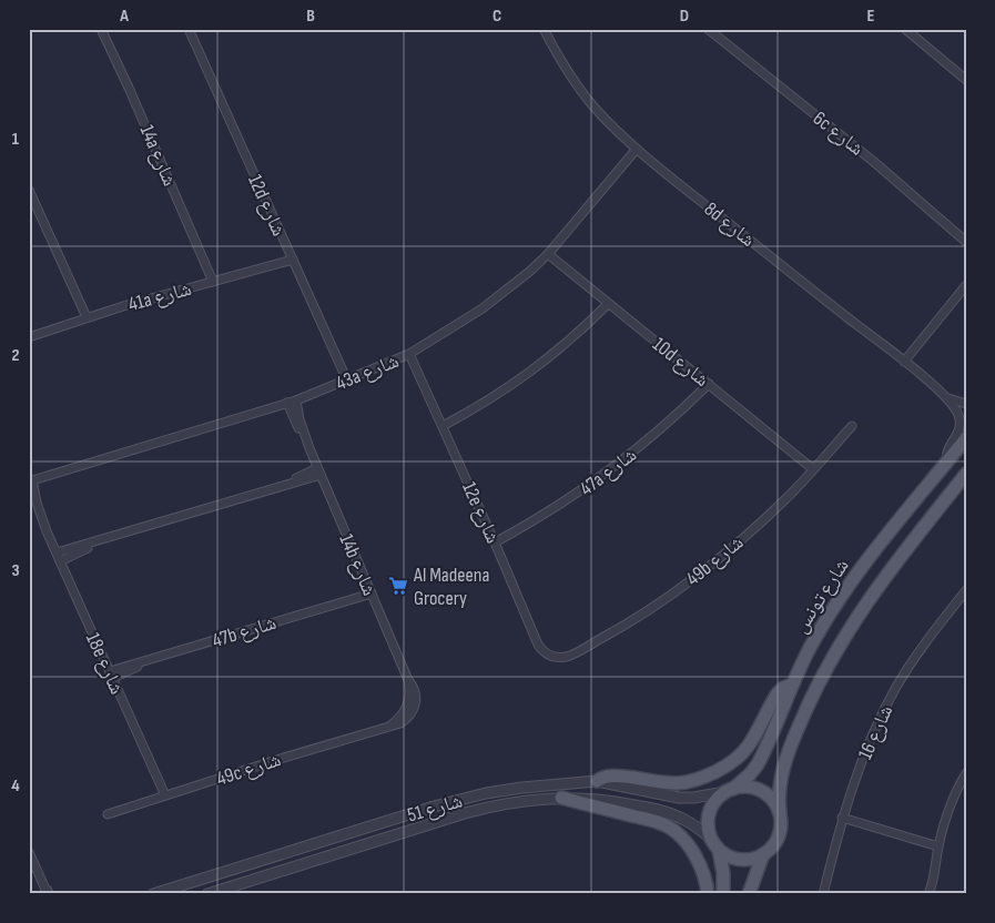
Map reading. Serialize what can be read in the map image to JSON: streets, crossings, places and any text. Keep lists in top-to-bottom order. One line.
{"streets":{"main road":["شارع تونس"],"street":["6c شارع","14a شارع","12d شارع","8d شارع","41a شارع","10d شارع","43a شارع","47a شارع","12e شارع","49b شارع","14b شارع","47b شارع","18e شارع","شارع 16","49c شارع","شارع 51"]},"crossings":[["14a شارع","41a شارع"],["12d شارع","41a شارع"],["12d شارع","43a شارع"],["8d شارع","43a شارع"],["8d شارع","شارع تونس"],["10d شارع","43a شارع"],["10d شارع","47a شارع"],["10d شارع","49b شارع"],["43a شارع","12e شارع"],["43a شارع","14b شارع"],["43a شارع","18e شارع"],["47a شارع","12e شارع"],["12e شارع","49b شارع"],["14b شارع","47b شارع"],["14b شارع","49c شارع"],["شارع تونس","شارع 51"],["47b شارع","18e شارع"],["18e شارع","49c شارع"]],"places":{"supermarket":["Al Madeena Grocery"]},"grid":{"columns":["A","B","C","D","E"],"rows":["1","2","3","4"]}}
